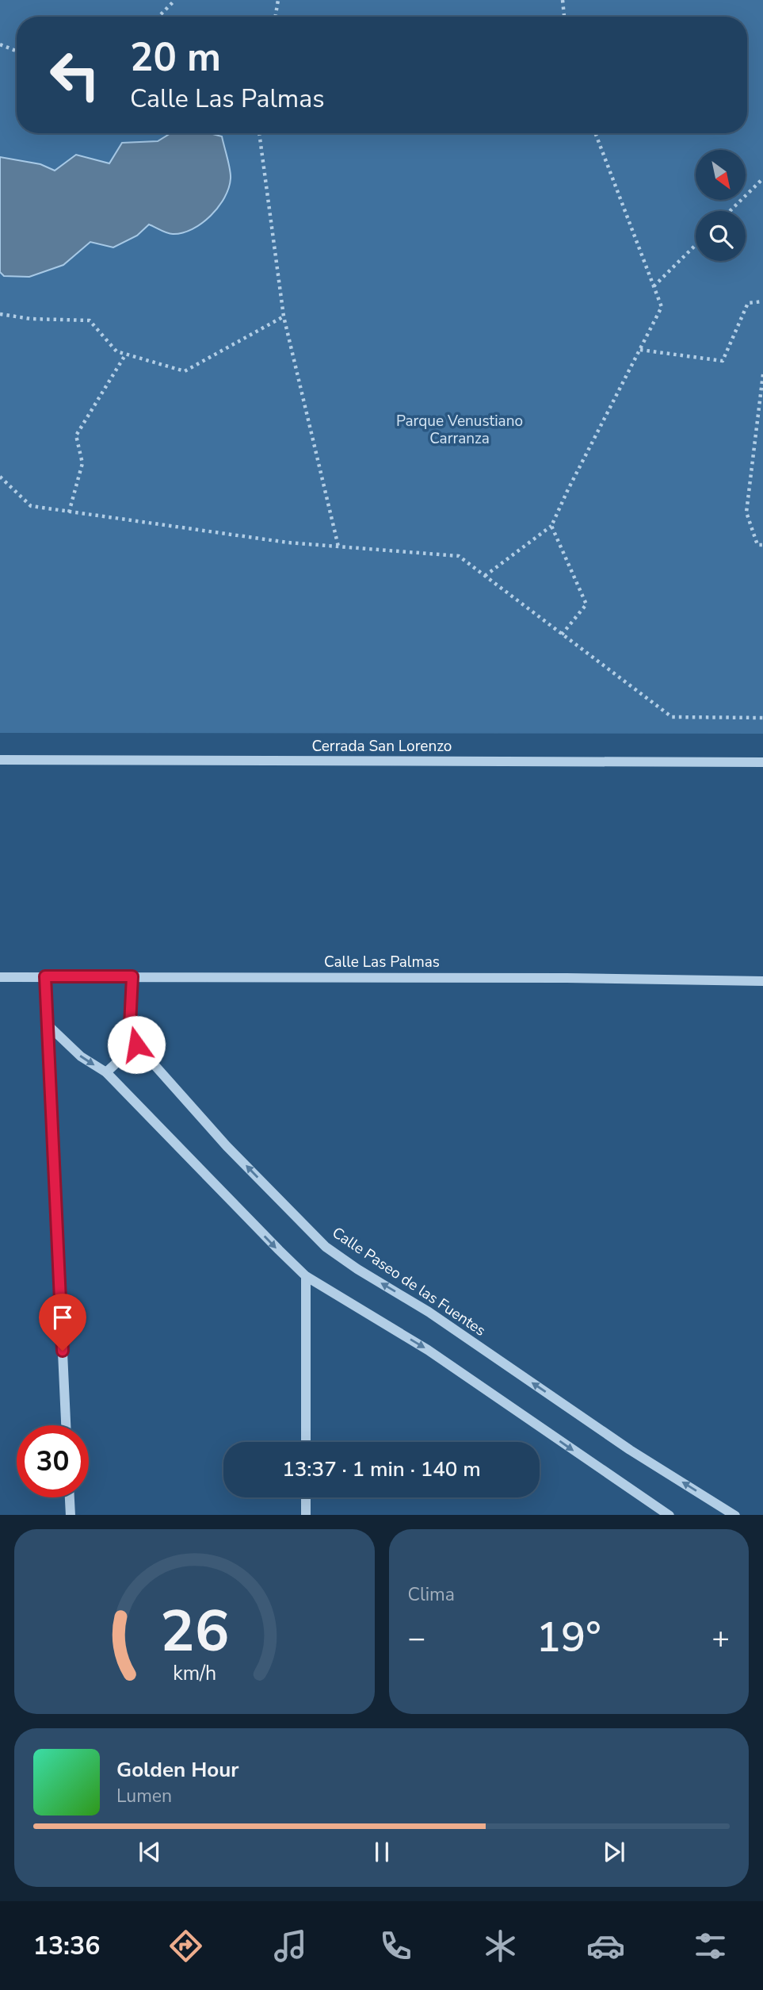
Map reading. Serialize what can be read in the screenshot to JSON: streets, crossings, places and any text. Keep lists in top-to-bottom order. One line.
{"streets":{"street":["Cerrada San Lorenzo","Calle Las Palmas","Calle Paseo de las Fuentes"]},"crossings":[["Calle Las Palmas","Calle Paseo de las Fuentes"]],"parks":["Parque Venustiano Carranza"],"north":"bottom right","page":{"turn":["20 m","Calle Las Palmas"],"limit":"30","trip":"13:37 · 1 min · 140 m","tile":"Clima","heat":["−","19°","+"],"song":["Golden Hour","Lumen"],"tabs":"13:36","gauge":["26","km/h"]}}
